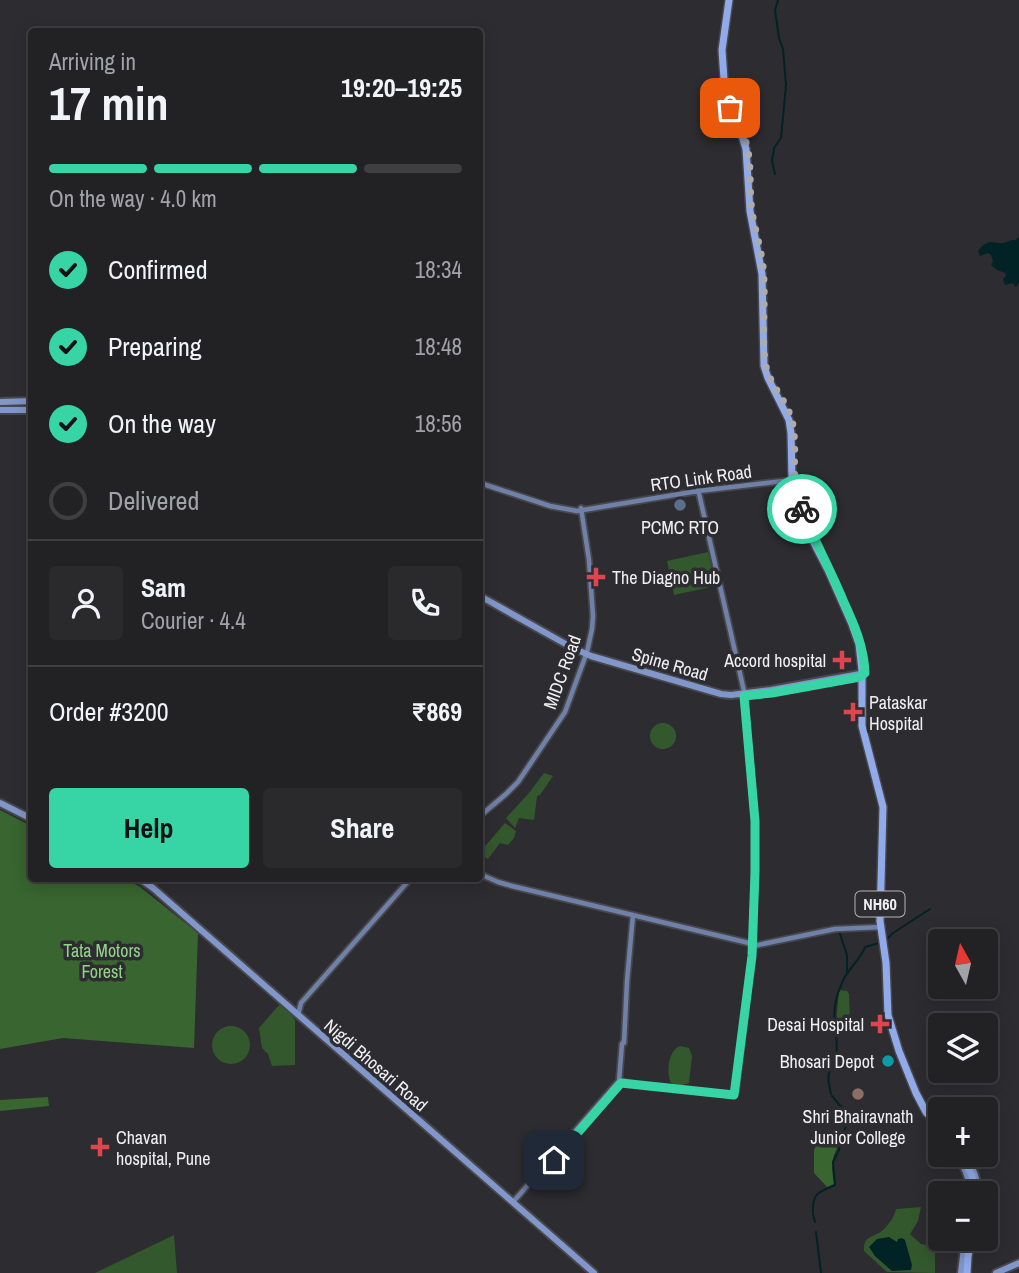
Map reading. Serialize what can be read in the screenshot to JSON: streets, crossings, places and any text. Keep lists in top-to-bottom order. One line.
{"streets":{"highway":["NH60"],"main road":["RTO Link Road","Spine Road","MIDC Road","Nigdi Bhosari Road"]},"crossings":[["RTO Link Road","MIDC Road"],["RTO Link Road","NH60"],["Spine Road","MIDC Road"],["Spine Road","NH60"]],"parks":["Tata Motors Forest"],"places":{"other":["PCMC RTO","Bhosari Depot","Shri Bhairavnath Junior College"],"health":["The Diagno Hub","Accord hospital","Pataskar Hospital","Desai Hospital","Chavan hospital, Pune"]},"north":"top","page":{"heading":["17 min","Arriving in","19:20–19:25"],"panel":["Sam","Courier · 4.4","Order #3200","₹869"],"bar":"On the way · 4.0 km","list":[["Confirmed","18:34"],["Preparing","18:48"],["On the way","18:56"],"Delivered"],"buttons":["Help","Share"],"map_buttons":["+","−"]}}
